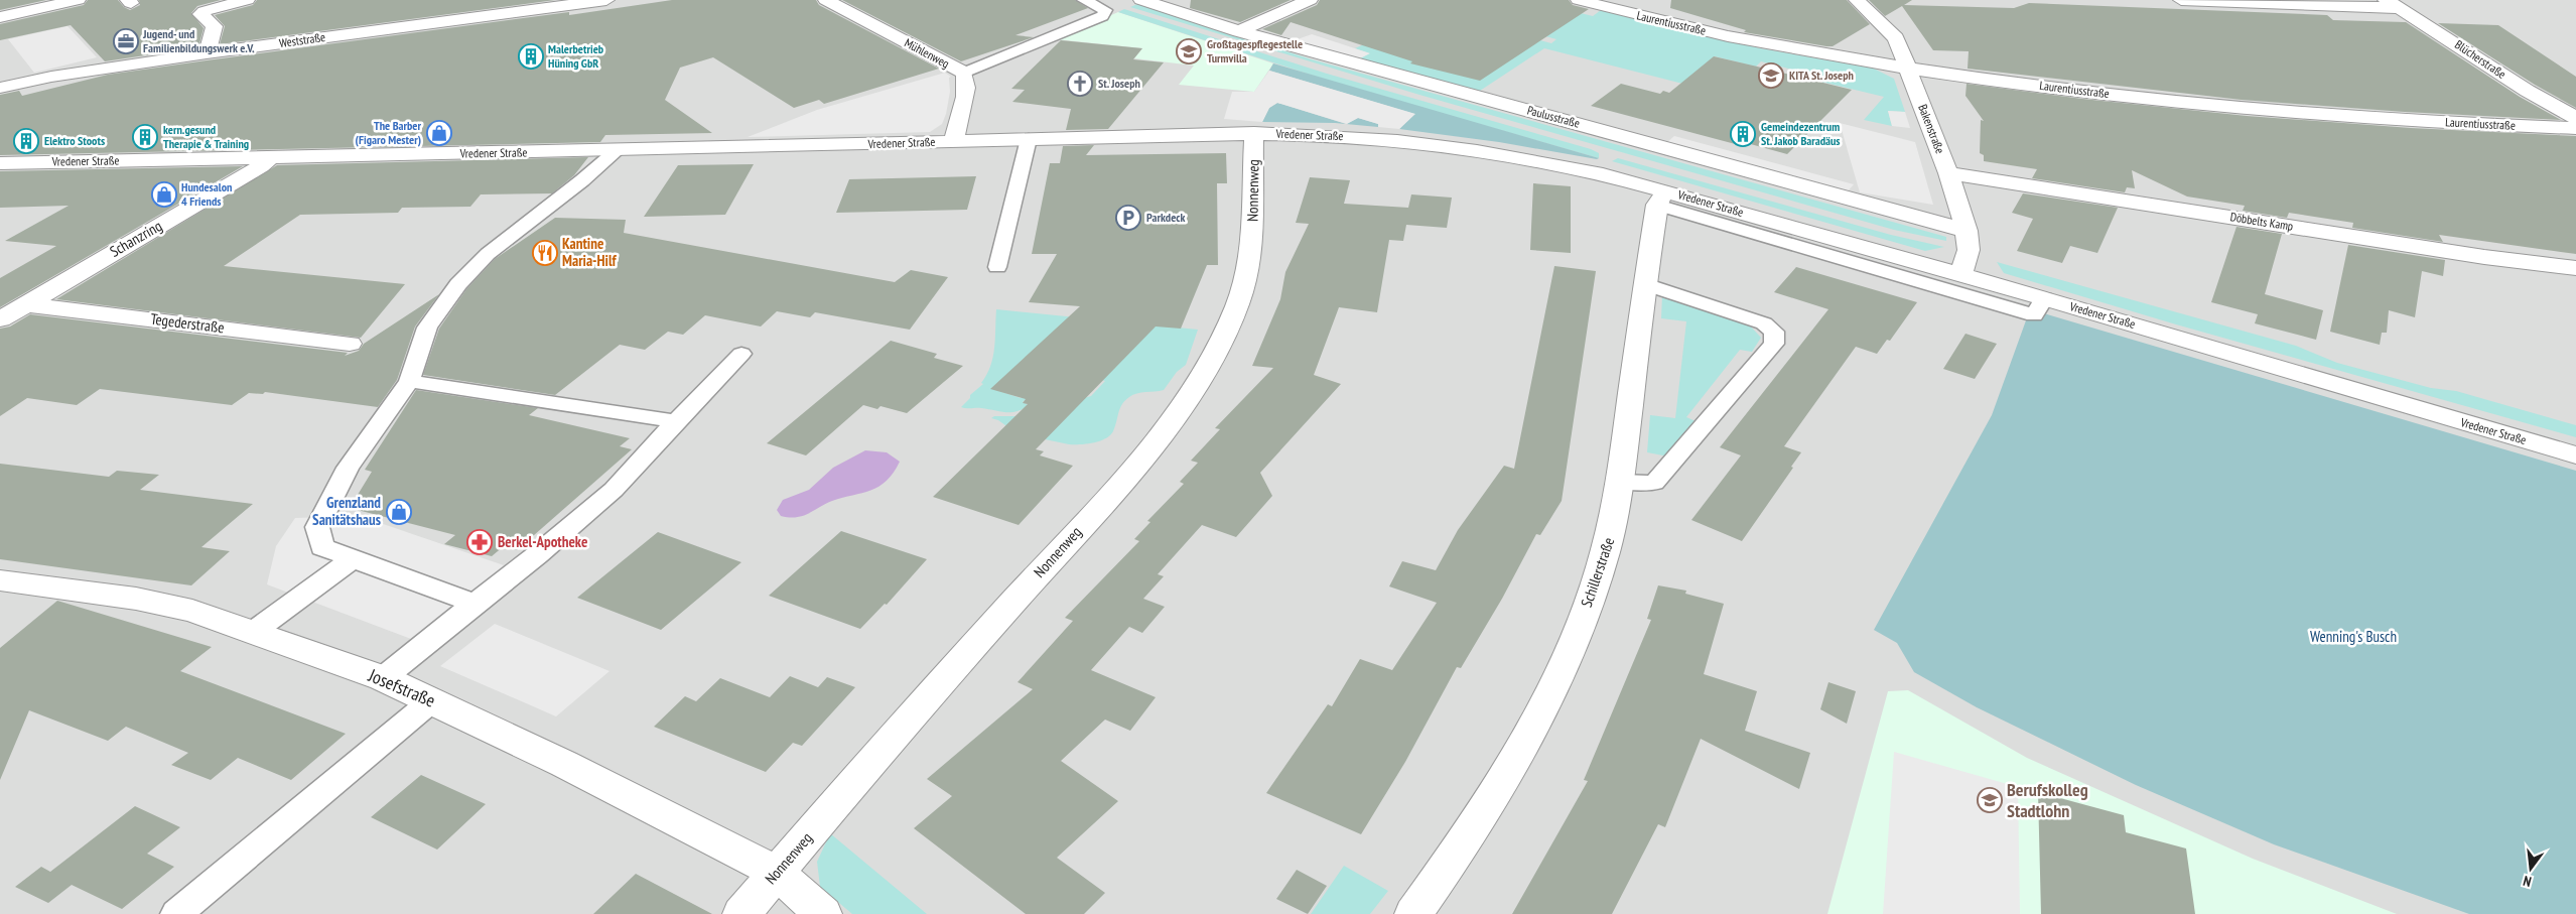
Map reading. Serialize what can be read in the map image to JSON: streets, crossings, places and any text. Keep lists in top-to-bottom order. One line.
{"streets":{"street":["Laurentiusstraße","Weststraße","Mühlenweg","Blücherstraße","Paulusstraße","Bakenstraße","Vredener Straße","Nonnenweg","Döbbelts Kamp","Schanzring","Tegederstraße","Schillerstraße","Josefstraße"]},"crossings":[["Laurentiusstraße","Bakenstraße"],["Mühlenweg","Vredener Straße"],["Paulusstraße","Bakenstraße"],["Bakenstraße","Vredener Straße"],["Bakenstraße","Döbbelts Kamp"],["Vredener Straße","Nonnenweg"],["Vredener Straße","Schanzring"],["Vredener Straße","Schillerstraße"],["Nonnenweg","Josefstraße"],["Schanzring","Tegederstraße"]],"parks":["Wenning's Busch"],"places":{"office":["Jugend- und Familienbildungswerk e.V."],"school or university":["Großtagespflegestelle Turmvilla","KITA St. Joseph","Berufskolleg Stadtlohn"],"building":["Malerbetrieb Hüning GbR","Gemeindezentrum St. Jakob Baradäus","kern.gesund Therapie & Training","Elektro Stoots"],"church":["St. Joseph"],"shop":["The Barber (Figaro Mester)","Hundesalon 4 Friends","Grenzland Sanitätshaus"],"parking":["Parkdeck"],"restaurant":["Kantine Maria-Hilf"],"pharmacy":["Berkel-Apotheke"]},"north":"bottom"}
